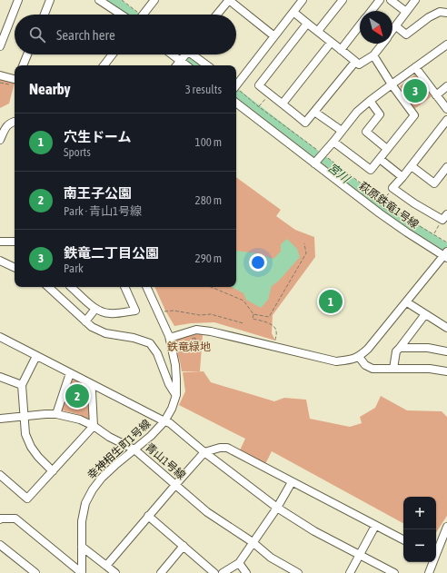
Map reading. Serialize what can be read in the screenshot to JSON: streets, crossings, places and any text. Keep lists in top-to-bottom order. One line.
{"streets":{"street":["萩原鉄竜1号線","幸神相生町1号線","青山1号線"]},"crossings":[["幸神相生町1号線","青山1号線"]],"water":["宮川"],"parks":["鉄竜緑地"],"north":"bottom right","page":{"search":"Search here","heading":["Nearby","3 results"],"pins":["3","1","2"],"list":[{"mark":"1","name":"穴生ドーム","note":"Sports","value":"100 m"},{"mark":"2","name":"南王子公園","note":"Park · 青山1号線","value":"280 m"},{"mark":"3","name":"鉄竜二丁目公園","note":"Park","value":"290 m"}],"map_buttons":["+","−"]}}
